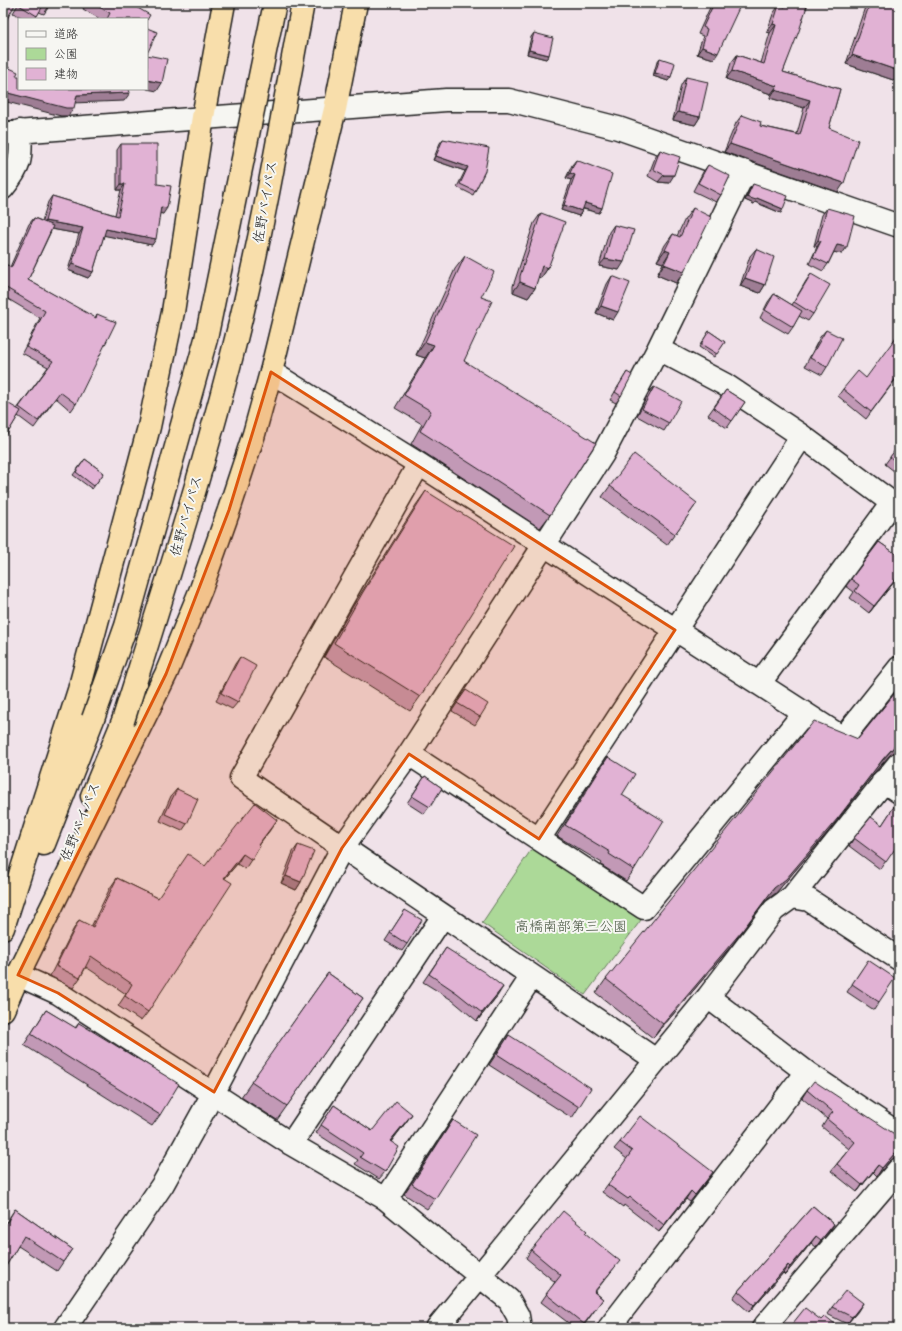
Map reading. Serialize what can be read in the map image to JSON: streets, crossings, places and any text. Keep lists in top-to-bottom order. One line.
{"streets":{"highway":["佐野バイパス"]},"parks":["高橋南部第三公園"],"legend":["道路","公園","建物"]}
